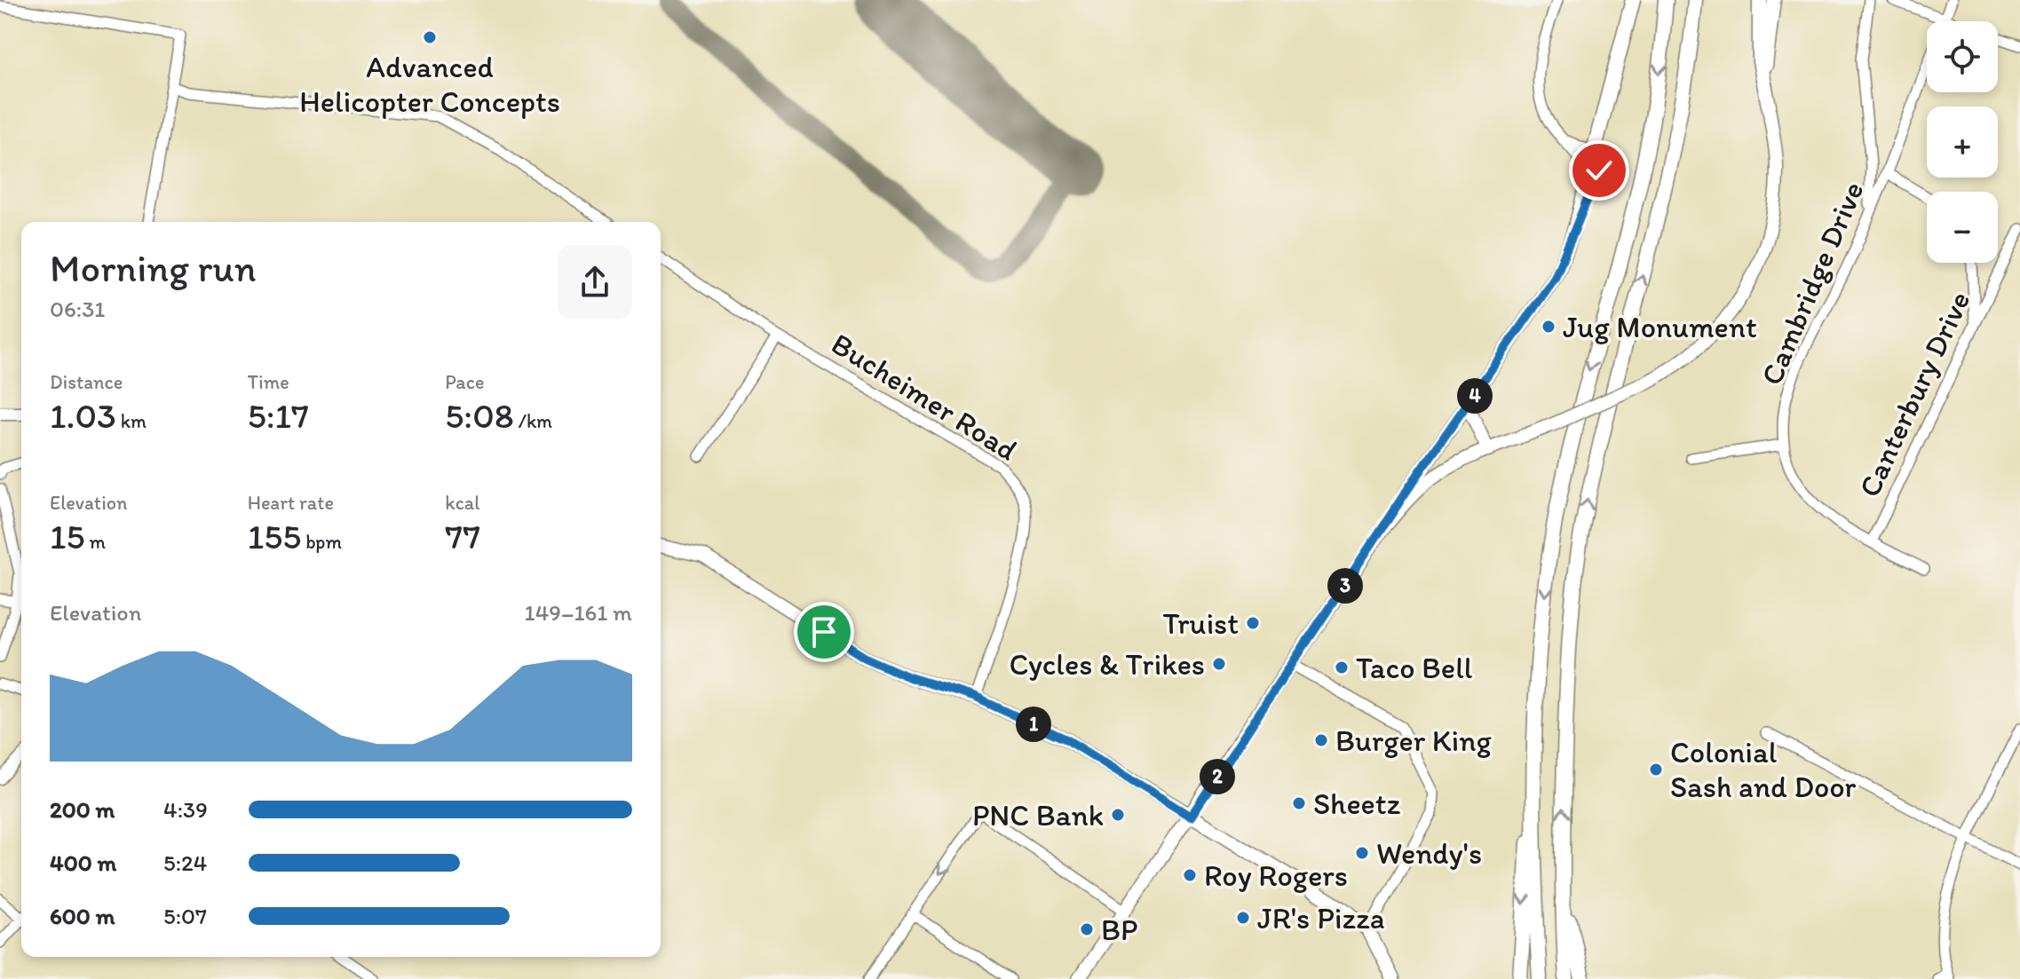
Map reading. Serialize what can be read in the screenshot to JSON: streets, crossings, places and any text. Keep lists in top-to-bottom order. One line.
{"streets":{"street":["Cambridge Drive","Canterbury Drive","Bucheimer Road"]},"crossings":[["Cambridge Drive","Canterbury Drive"]],"places":["Advanced Helicopter Concepts","Jug Monument","Truist","Cycles & Trikes","Taco Bell","Burger King","Colonial Sash and Door","Sheetz","PNC Bank","Wendy's","Roy Rogers","JR's Pizza","BP"],"page":{"map_buttons":["+","−"],"heading":["Morning run","06:31"],"stats":[["Distance","1.03 km"],["Time","5:17"],["Pace","5:08 /km"],["Elevation","15 m"],["Heart rate","155 bpm"],["kcal","77"]],"pins":["4","3","1","2"],"chart":["Elevation","149–161 m"],"list":[{"name":"200 m","note":"4:39"},{"name":"400 m","note":"5:24"},{"name":"600 m","note":"5:07"}]}}
